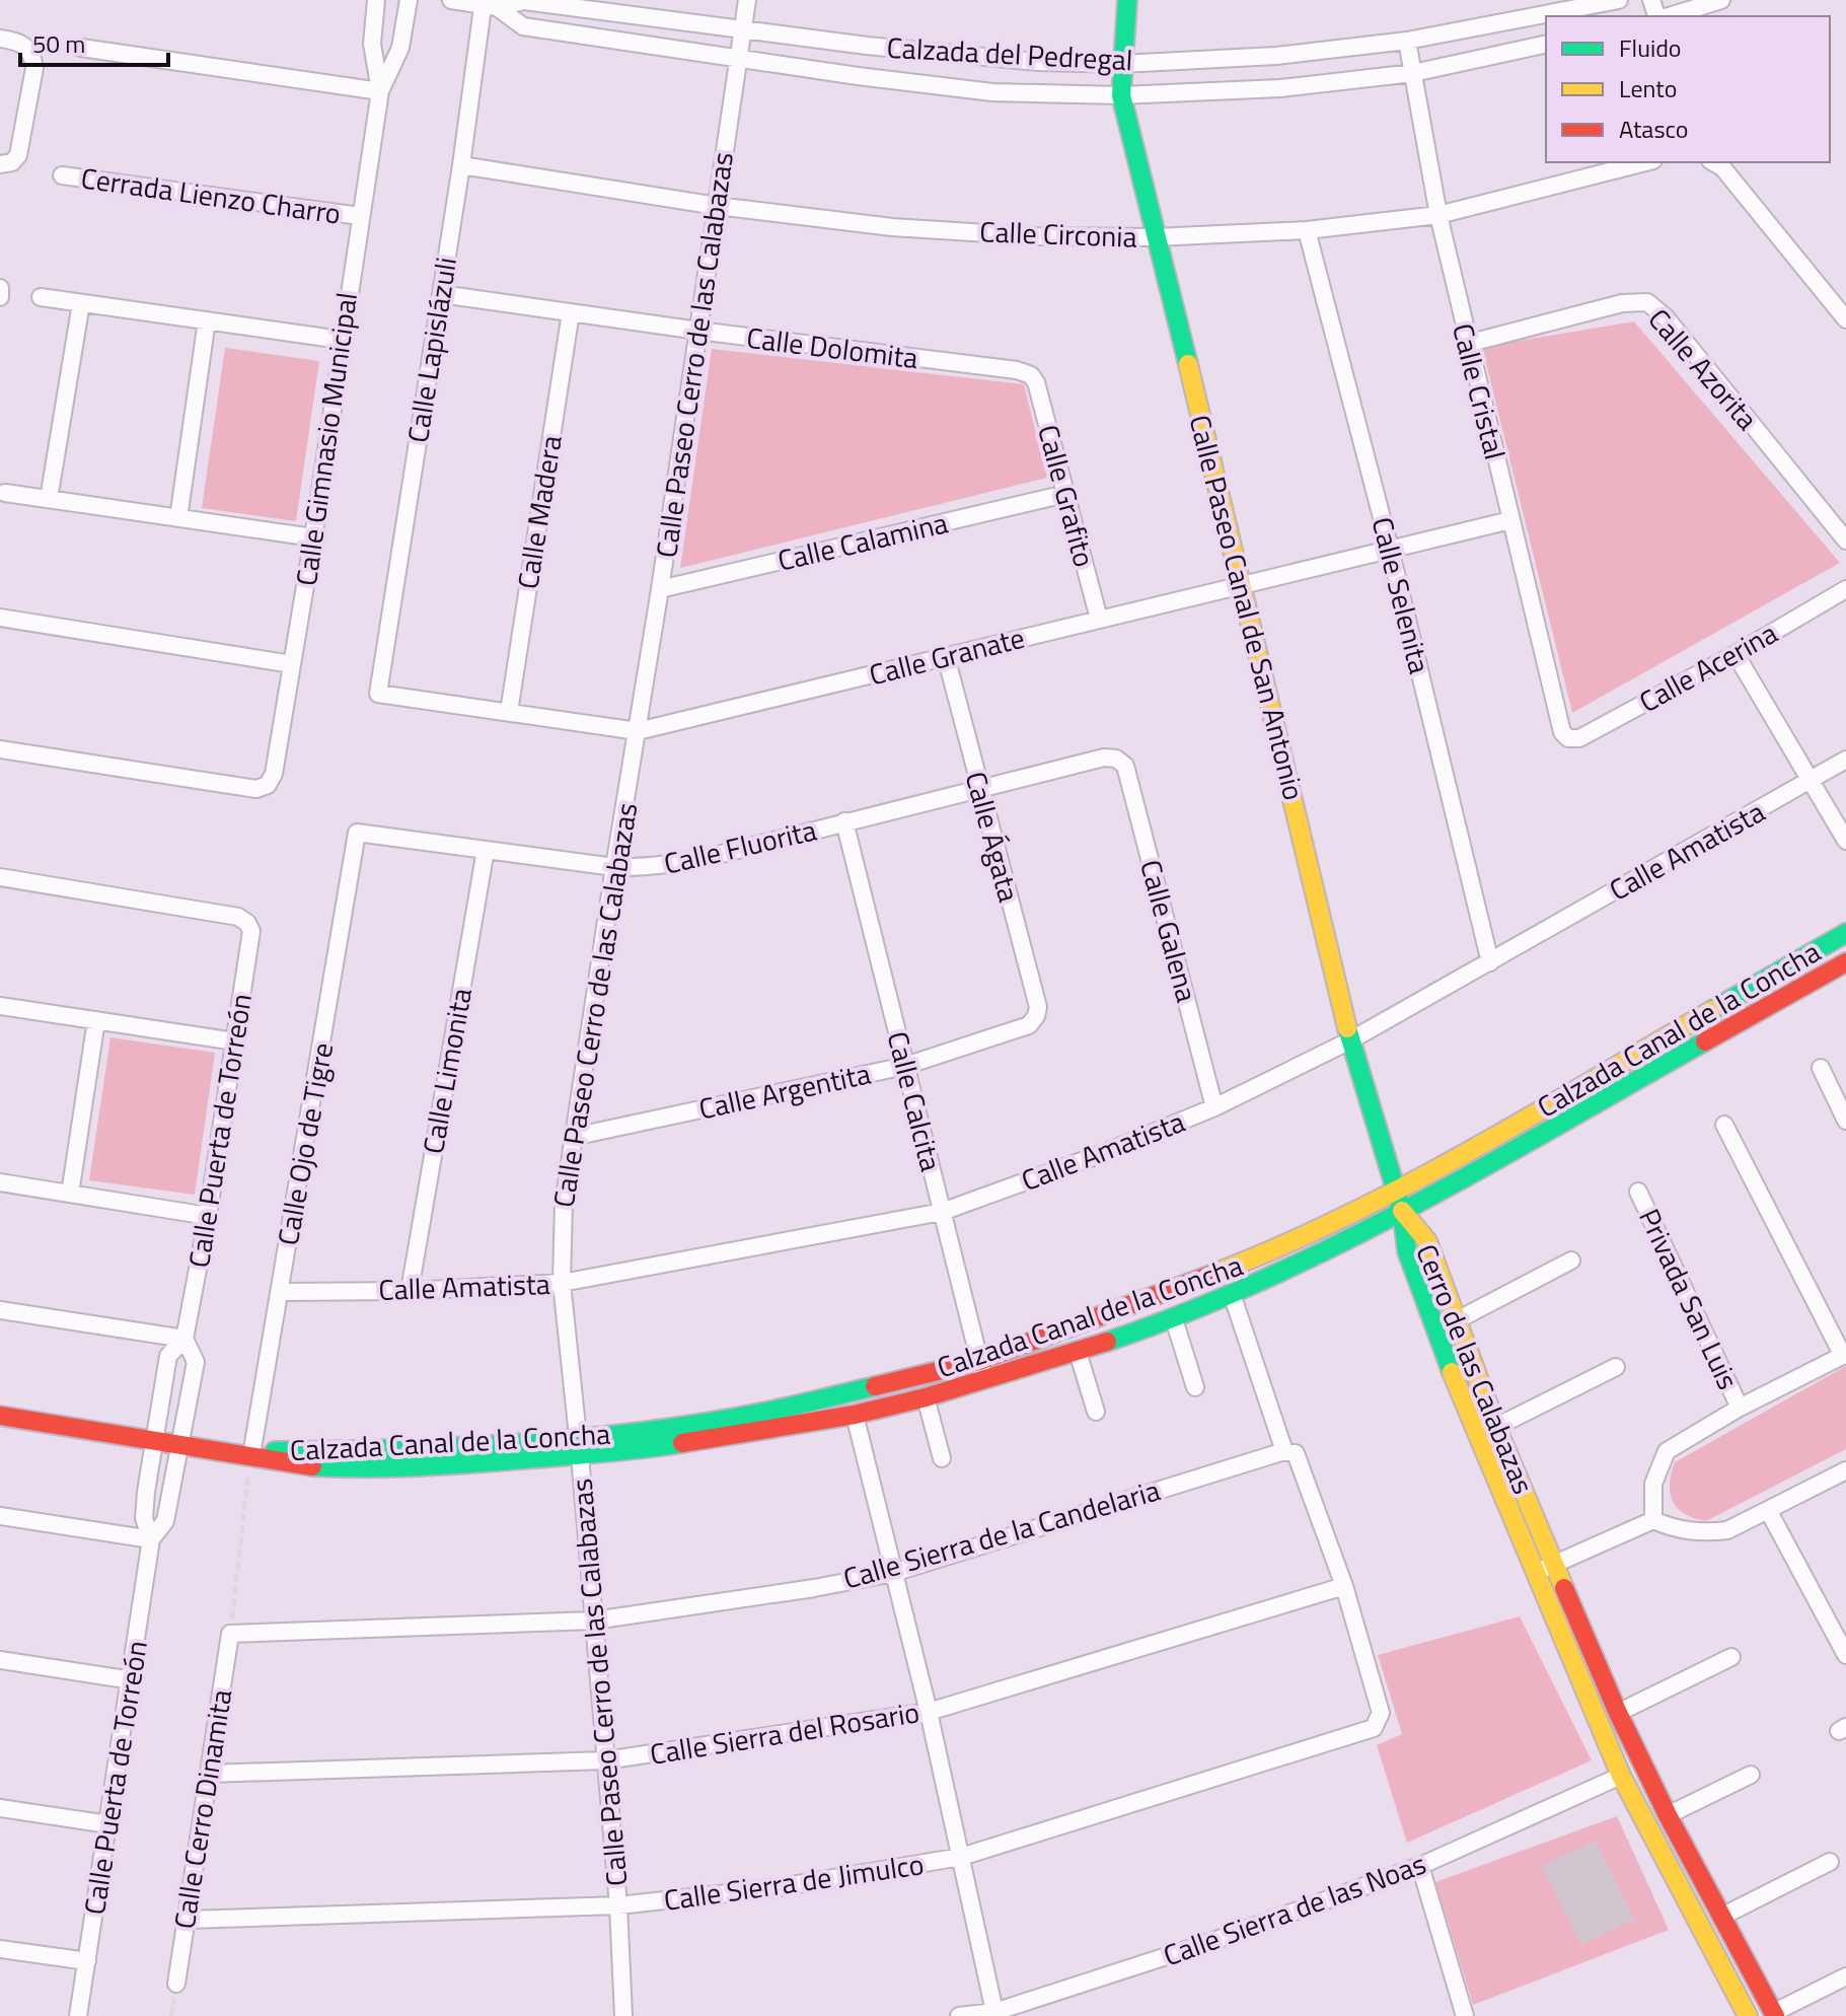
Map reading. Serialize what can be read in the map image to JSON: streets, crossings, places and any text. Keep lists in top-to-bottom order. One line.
{"streets":{"street":["Calzada del Pedregal","Cerrada Lienzo Charro","Calle Circonia","Calle Dolomita","Calle Lapislázuli","Calle Paseo Cerro de las Calabazas","Calle Azorita","Calle Cristal","Calle Gimnasio Municipal","Calle Grafito","Calle Madera","Calle Calamina","Calle Selenita","Calle Paseo Canal de San Antonio","Calle Granate","Calle Acerina","Calle Ágata","Calle Fluorita","Calle Amatista","Calle Galena","Calzada Canal de la Concha","Calle Limonita","Calle Argentita","Calle Calcita","Calle Puerta de Torreón","Calle Ojo de Tigre","Privada San Luis","Cerro de las Calabazas","Calle Sierra de la Candelaria","Calle Sierra del Rosario","Calle Cerro Dinamita","Calle Sierra de Jimulco","Calle Sierra de las Noas"]},"crossings":[["Calzada del Pedregal","Calle Lapislázuli"],["Calzada del Pedregal","Calle Paseo Cerro de las Calabazas"],["Calzada del Pedregal","Calle Cristal"],["Calzada del Pedregal","Calle Paseo Canal de San Antonio"],["Cerrada Lienzo Charro","Calle Gimnasio Municipal"],["Calle Circonia","Calle Lapislázuli"],["Calle Circonia","Calle Paseo Cerro de las Calabazas"],["Calle Circonia","Calle Cristal"],["Calle Circonia","Calle Selenita"],["Calle Circonia","Calle Paseo Canal de San Antonio"],["Calle Dolomita","Calle Lapislázuli"],["Calle Dolomita","Calle Paseo Cerro de las Calabazas"],["Calle Dolomita","Calle Grafito"],["Calle Dolomita","Calle Madera"],["Calle Lapislázuli","Calle Granate"],["Calle Paseo Cerro de las Calabazas","Calle Calamina"],["Calle Paseo Cerro de las Calabazas","Calle Granate"],["Calle Paseo Cerro de las Calabazas","Calle Fluorita"],["Calle Paseo Cerro de las Calabazas","Calle Amatista"],["Calle Paseo Cerro de las Calabazas","Calzada Canal de la Concha"],["Calle Paseo Cerro de las Calabazas","Calle Argentita"],["Calle Paseo Cerro de las Calabazas","Calle Sierra de la Candelaria"],["Calle Paseo Cerro de las Calabazas","Calle Sierra del Rosario"],["Calle Paseo Cerro de las Calabazas","Calle Sierra de Jimulco"],["Calle Azorita","Calle Cristal"],["Calle Cristal","Calle Granate"],["Calle Cristal","Calle Acerina"],["Calle Grafito","Calle Calamina"],["Calle Grafito","Calle Granate"],["Calle Madera","Calle Granate"],["Calle Selenita","Calle Granate"],["Calle Selenita","Calle Amatista"],["Calle Paseo Canal de San Antonio","Calle Granate"],["Calle Paseo Canal de San Antonio","Calle Amatista"],["Calle Paseo Canal de San Antonio","Calzada Canal de la Concha"],["Calle Paseo Canal de San Antonio","Cerro de las Calabazas"],["Calle Granate","Calle Ágata"],["Calle Ágata","Calle Fluorita"],["Calle Ágata","Calle Argentita"],["Calle Fluorita","Calle Galena"],["Calle Fluorita","Calle Limonita"],["Calle Fluorita","Calle Calcita"],["Calle Fluorita","Calle Ojo de Tigre"],["Calle Amatista","Calle Galena"],["Calle Amatista","Calle Limonita"],["Calle Amatista","Calle Calcita"],["Calle Amatista","Calle Ojo de Tigre"],["Calzada Canal de la Concha","Calle Calcita"],["Calzada Canal de la Concha","Calle Puerta de Torreón"],["Calzada Canal de la Concha","Calle Ojo de Tigre"],["Calzada Canal de la Concha","Cerro de las Calabazas"],["Calle Argentita","Calle Calcita"],["Cerro de las Calabazas","Calle Sierra de las Noas"],["Calle Sierra de la Candelaria","Calle Cerro Dinamita"],["Calle Sierra del Rosario","Calle Cerro Dinamita"],["Calle Sierra del Rosario","Calle Sierra de Jimulco"],["Calle Cerro Dinamita","Calle Sierra de Jimulco"]],"legend":["Fluido","Lento","Atasco"],"scale_bar":"50 m"}
